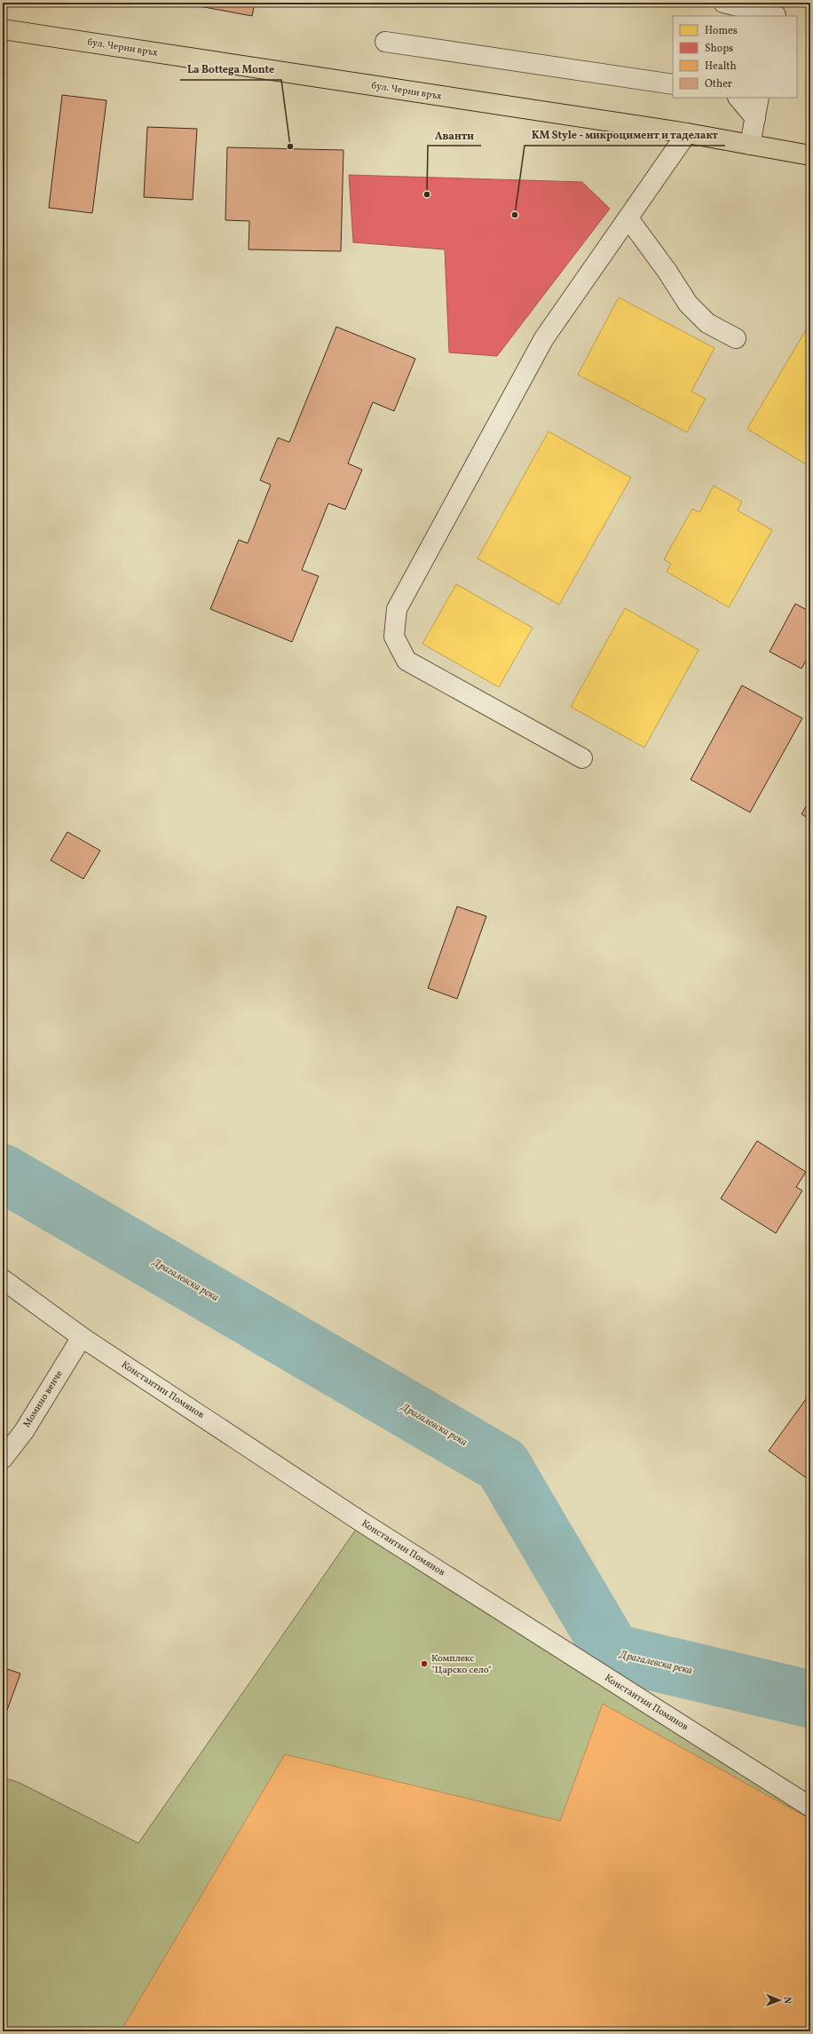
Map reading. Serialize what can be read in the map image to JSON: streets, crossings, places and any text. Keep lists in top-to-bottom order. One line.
{"streets":{"main road":["бул. Черни връх"],"street":["Константин Помянов","Момино венче"]},"crossings":[["Константин Помянов","Момино венче"]],"water":["Драгалевска река"],"places":["La Bottega Monte","Аванти","KM Style - микроцимент и таделакт","Комплекс \"Царско село\""],"legend":["Homes","Shops","Health","Other"],"north":"right"}
